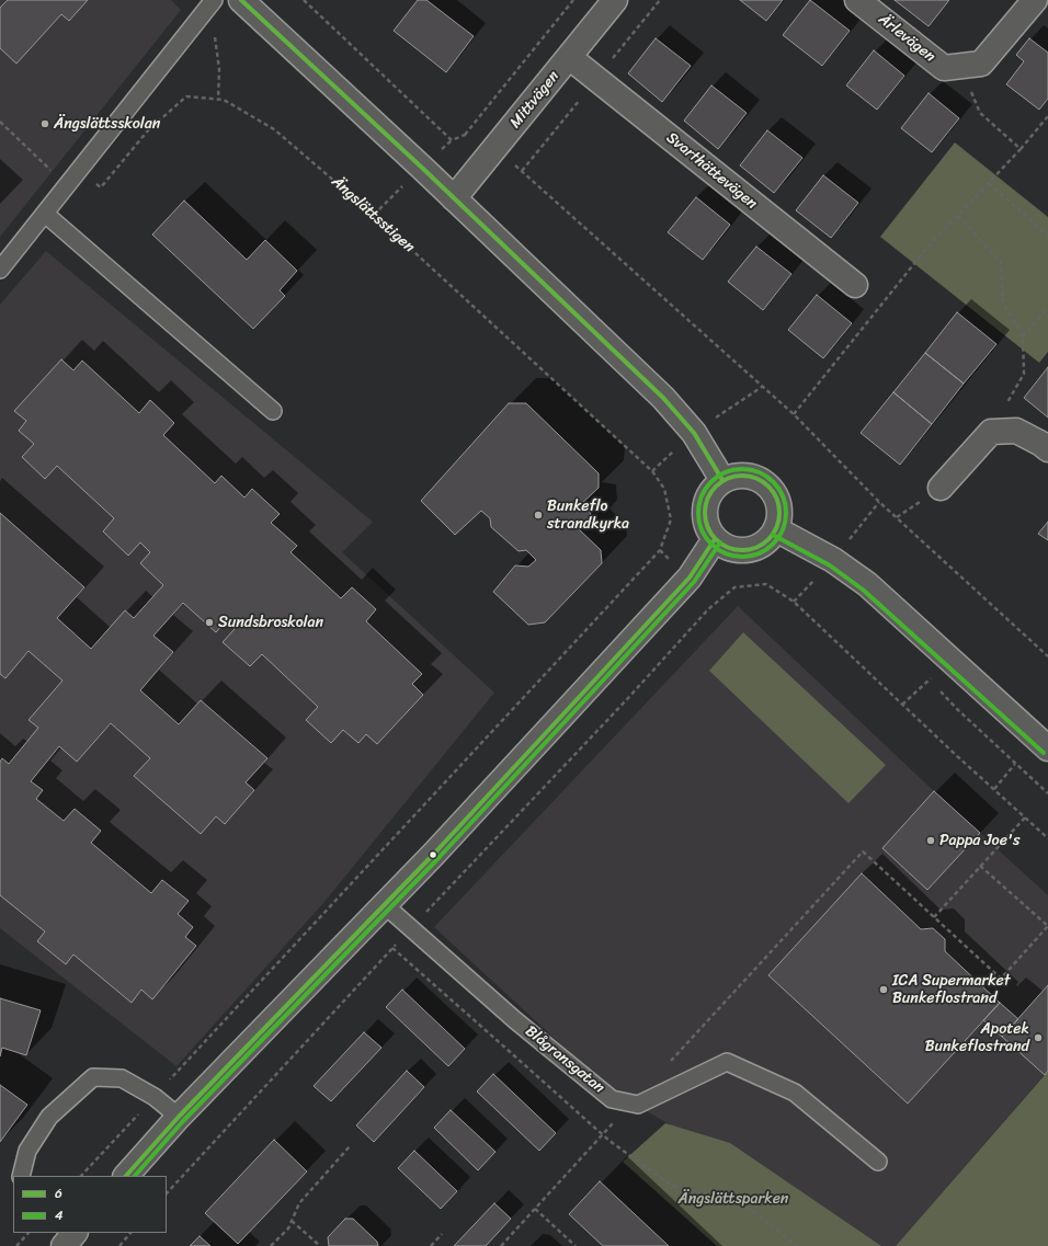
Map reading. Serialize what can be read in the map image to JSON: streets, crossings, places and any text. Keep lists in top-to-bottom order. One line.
{"streets":{"street":["Ärlevägen","Mittvägen","Svarthättevägen"],"lane":["Blågransgatan"],"path":["Ängslättsstigen"]},"crossings":[["Mittvägen","Svarthättevägen"]],"parks":["Ängslättsparken"],"places":["Ängslättsskolan","Bunkeflo strandkyrka","Sundsbroskolan","Pappa Joe's","ICA Supermarket Bunkeflostrand","Apotek Bunkeflostrand"],"lines":["transit line 6","transit line 4"],"legend":["6","4"]}
